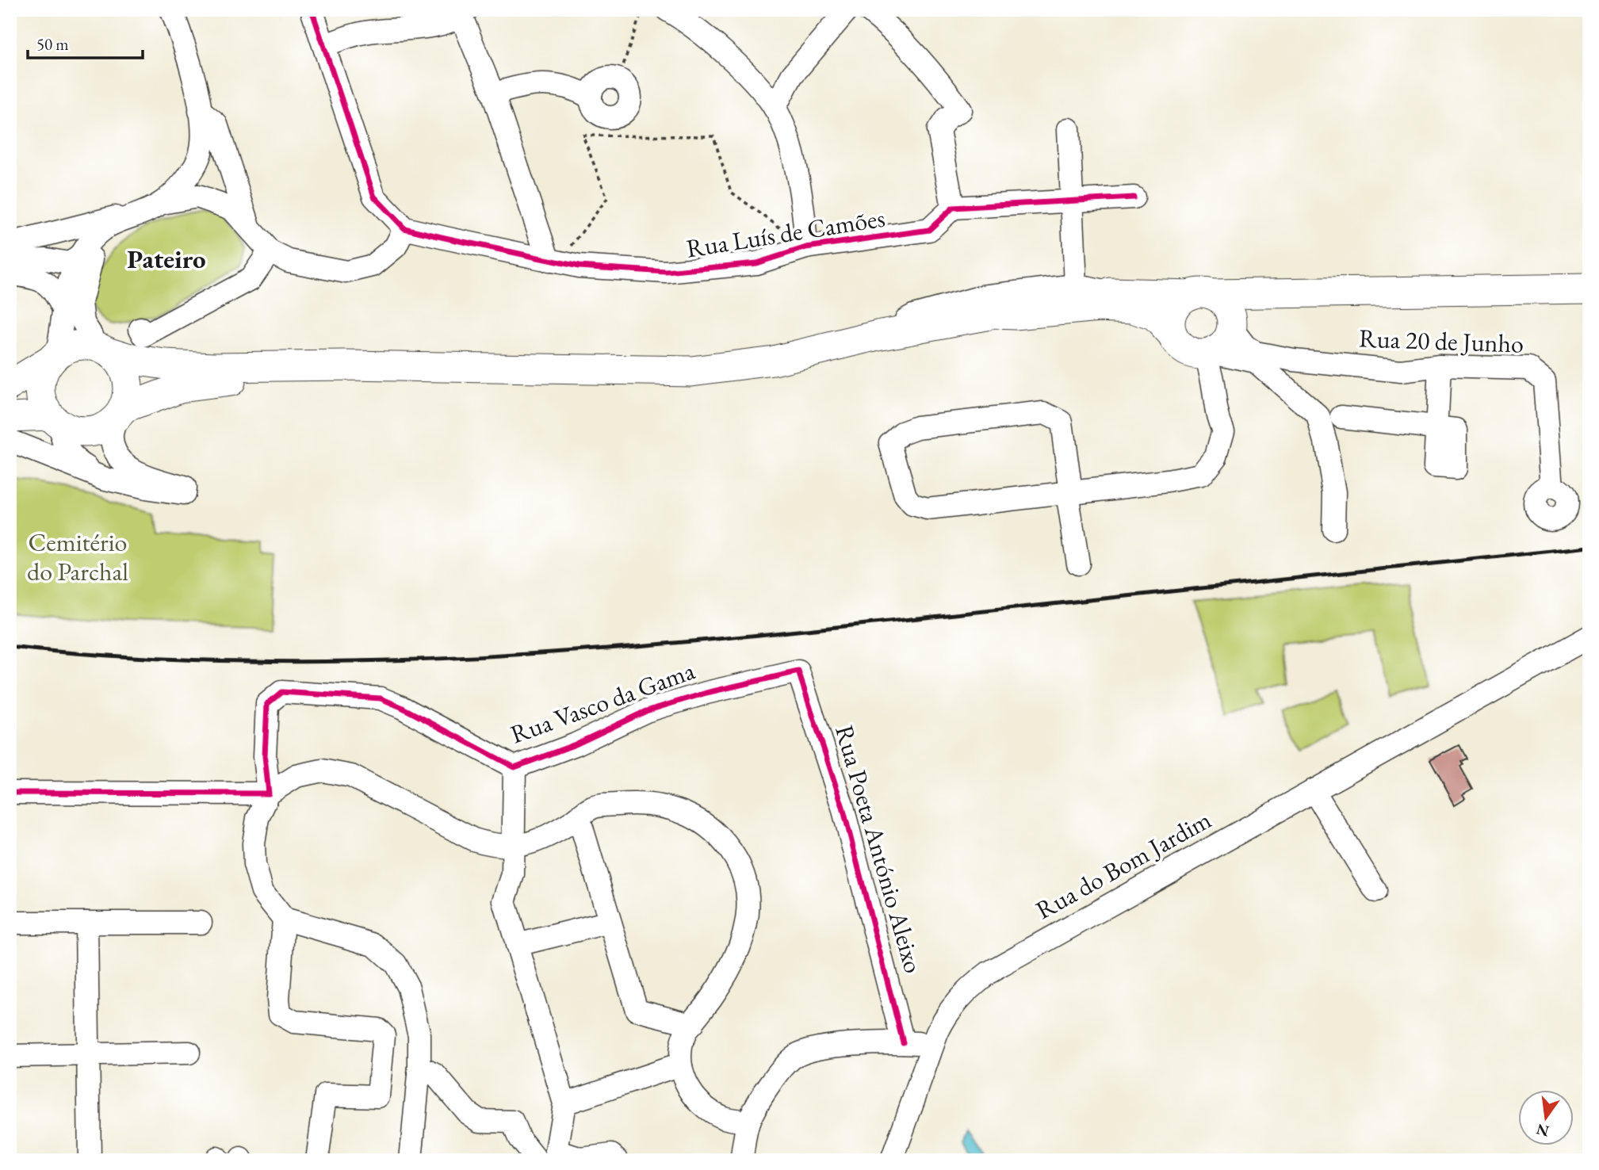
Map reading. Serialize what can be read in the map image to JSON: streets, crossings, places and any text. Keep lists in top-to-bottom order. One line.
{"streets":{"street":["Rua Luís de Camões","Rua 20 de Junho","Rua Vasco da Gama","Rua Poeta António Aleixo","Rua do Bom Jardim"]},"crossings":[["Rua Vasco da Gama","Rua Poeta António Aleixo"]],"districts":["Pateiro"],"parks":["Cemitério do Parchal"],"scale_bar":"50 m","north":"bottom"}
